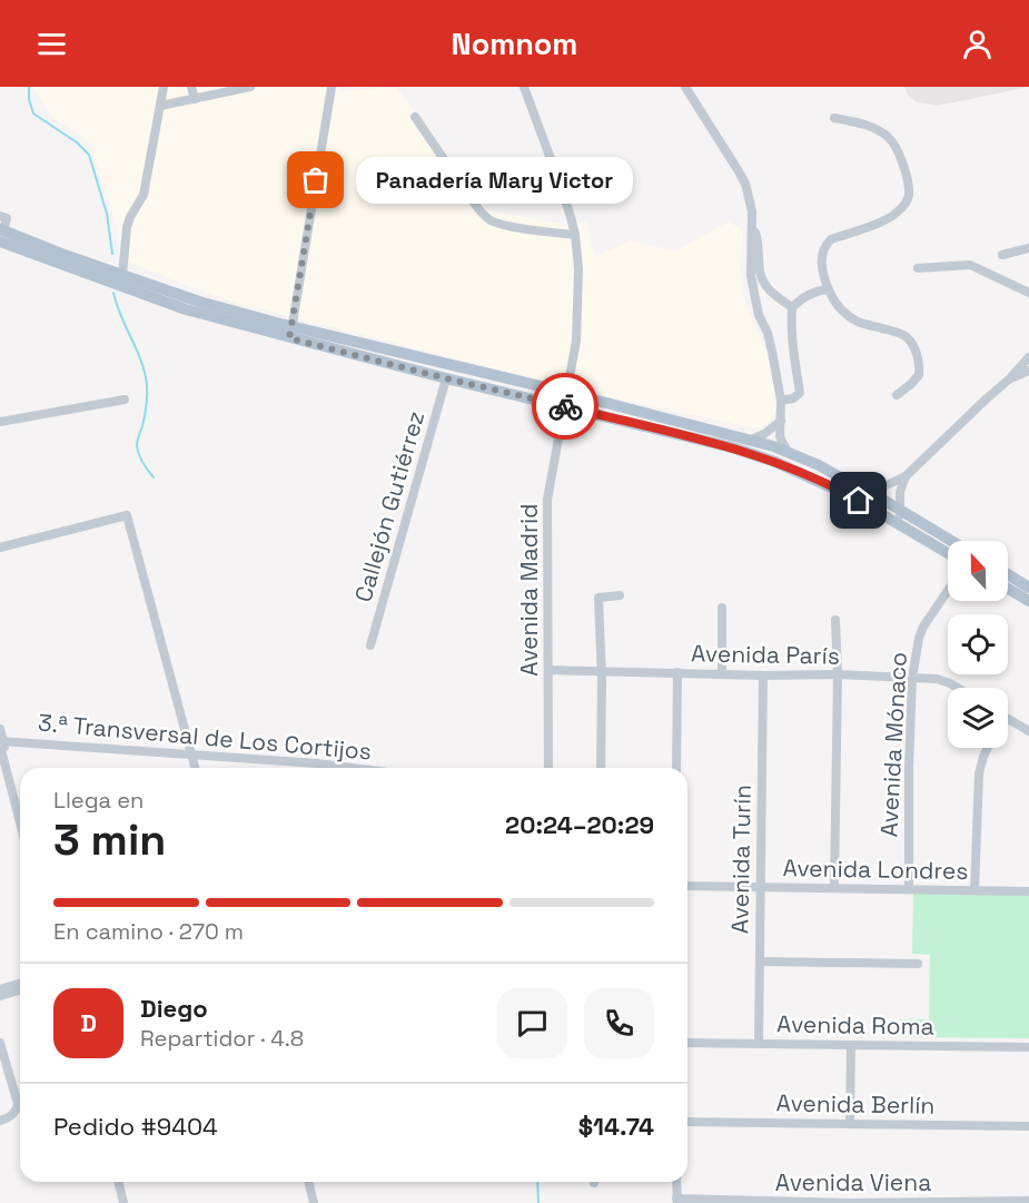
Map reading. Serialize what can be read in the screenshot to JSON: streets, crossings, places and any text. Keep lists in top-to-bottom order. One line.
{"streets":{"street":["Callejón Gutiérrez","Avenida Madrid","Avenida París","3.ª Transversal de Los Cortijos","Avenida Mónaco","Avenida Turín","Avenida Londres","Avenida Roma","Avenida Berlín","Avenida Viena"]},"crossings":[["Avenida Madrid","Avenida París"],["Avenida París","Avenida Mónaco"],["Avenida París","Avenida Turín"],["Avenida Mónaco","Avenida Londres"],["Avenida Turín","Avenida Londres"],["Avenida Turín","Avenida Roma"]],"places":["Panadería Mary Victor"],"north":"top","page":{"header":"Nomnom","bubble":"Panadería Mary Victor","heading":["3 min","Llega en","20:24–20:29"],"panel":["Diego","Repartidor · 4.8","Pedido #9404","$14.74"],"bar":"En camino · 270 m","round":"D"}}
